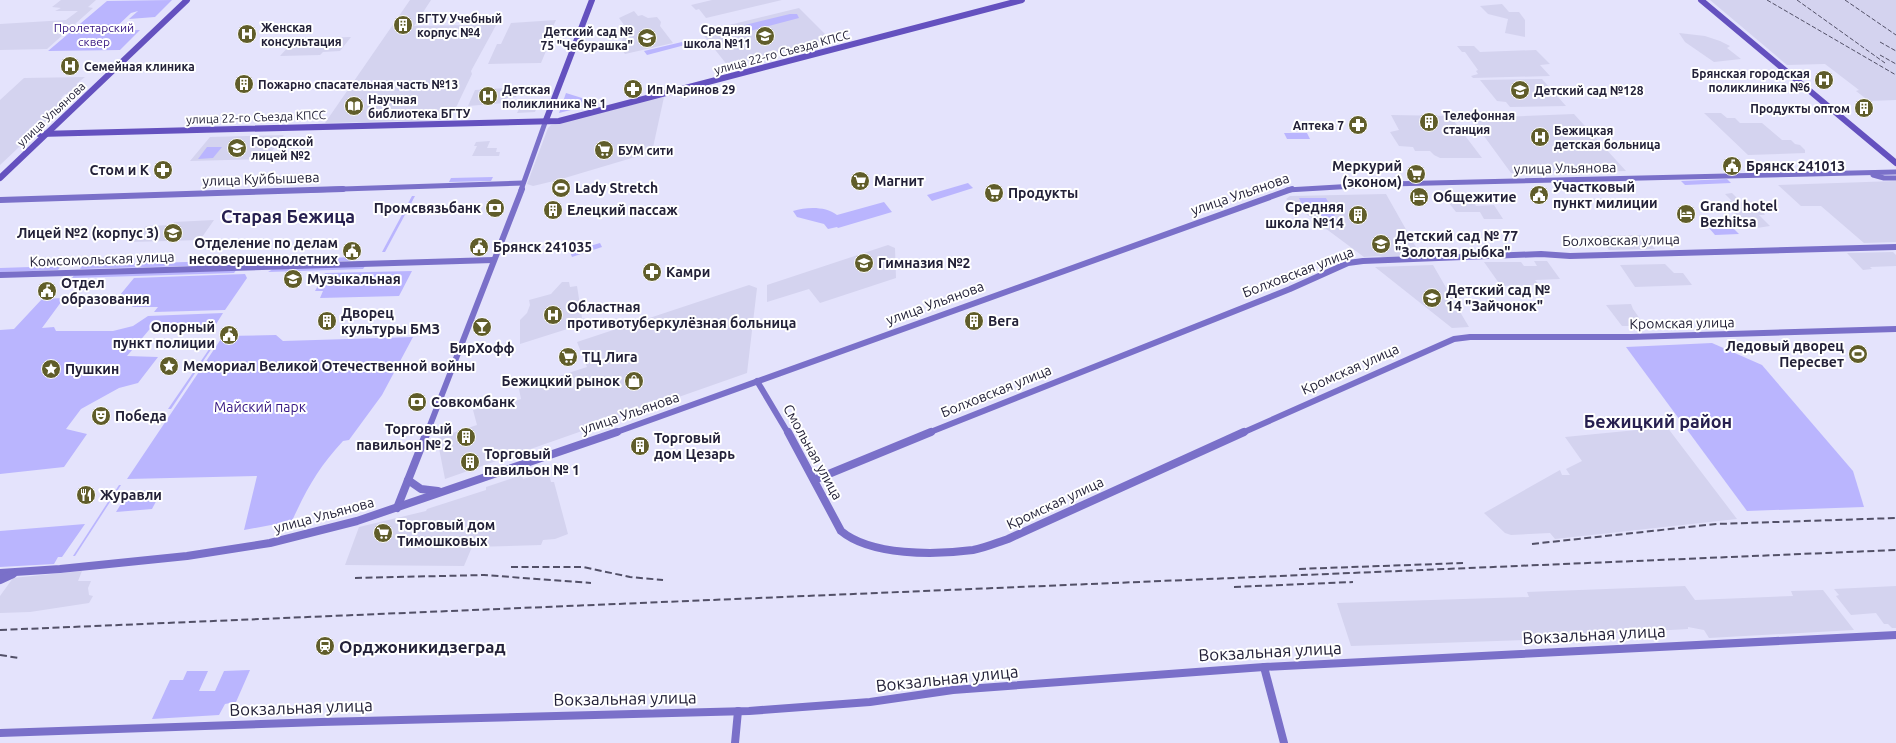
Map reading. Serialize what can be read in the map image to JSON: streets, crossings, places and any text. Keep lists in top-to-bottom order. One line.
{"streets":{"main road":["улица 22-го Съезда КПСС","улица Ульянова","улица Куйбышева","Болховская улица","Комсомольская улица","Кромская улица","Смольная улица","Вокзальная улица"]},"crossings":[["улица 22-го Съезда КПСС","улица Ульянова"],["улица Ульянова","Смольная улица"],["Болховская улица","Смольная улица"],["Кромская улица","Смольная улица"]],"districts":["Cтарая Бежица","Бежицкий район"],"parks":["Пролетарский сквер","Майский парк"],"places":{"building":["БГТУ Учебный корпус №4","Пожарно спасательная часть №13","Продукты оптом","Телефонная станция","Елецкий пассаж","Средняя школа №14","Дворец культуры БМЗ","Вега","Торговый павильон № 2","Торговый дом Цезарь","Торговый павильон № 1"],"hospital":["Женская консультация","Семейная клиника","Брянская городская поликлиника №6","Детская поликлиника № 1","Бежицкая детская больница","Областная противотуберкулёзная больница"],"school or university":["Средняя школа №11","Детский сад № 75 \"Чебурашка\"","Детский сад №128","Городской лицей №2","Лицей №2 (корпус 3)","Детский сад № 77 \"Золотая рыбка\"","Гимназия №2","Музыкальная","Детский сад № 14 \"Зайчонок\""],"pharmacy":["Ип Маринов 29","Аптека 7","Стом и К","Камри"],"library":["Научная библиотека БГТУ"],"supermarket":["БУМ сити","Меркурий (эконом)","Магнит","Продукты","ТЦ Лига","Торговый дом Тимошковых"],"public building":["Брянск 241013","Участковый пункт милиции","Брянск 241035","Отделение по делам несовершеннолетних","Отдел образования","Опорный пункт полиции"],"sports":["Lady Stretch","Ледовый дворец Пересвет"],"hotel":["Общежитие","Grand hotel Bezhitsa"],"bank":["Промсвязьбанк","Совкомбанк"],"bar":["БирХофф"],"place":["Мемориал Великой Отечественной войны","Пушкин"],"shop":["Бежицкий рынок"],"theatre":["Победа"],"restaurant":["Журавли"],"station":["Орджоникидзеград"]}}
